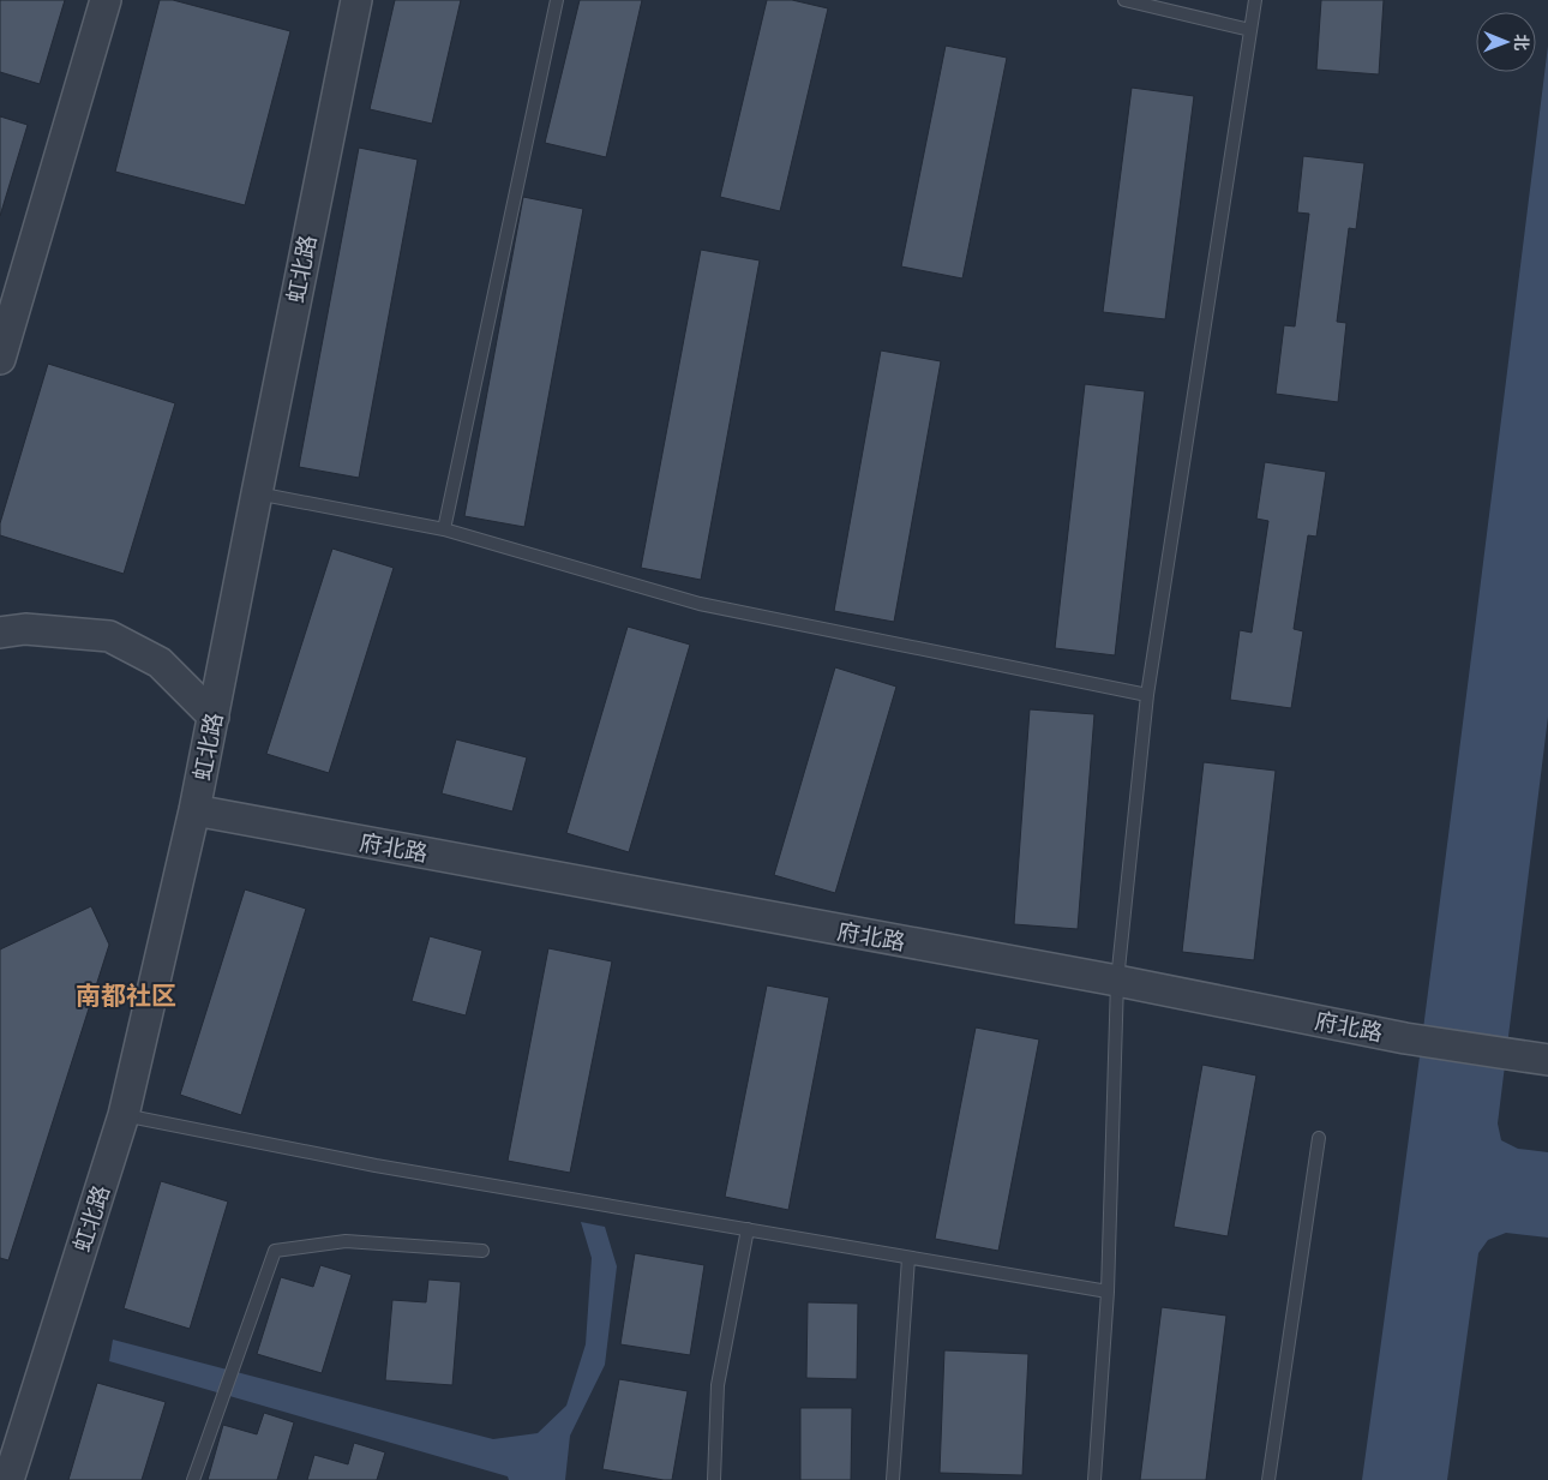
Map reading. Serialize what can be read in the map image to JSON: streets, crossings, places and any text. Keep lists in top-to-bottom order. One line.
{"streets":{"street":["虹北路","府北路"]},"crossings":[["虹北路","府北路"]],"districts":["南都社区"],"north":"right"}
